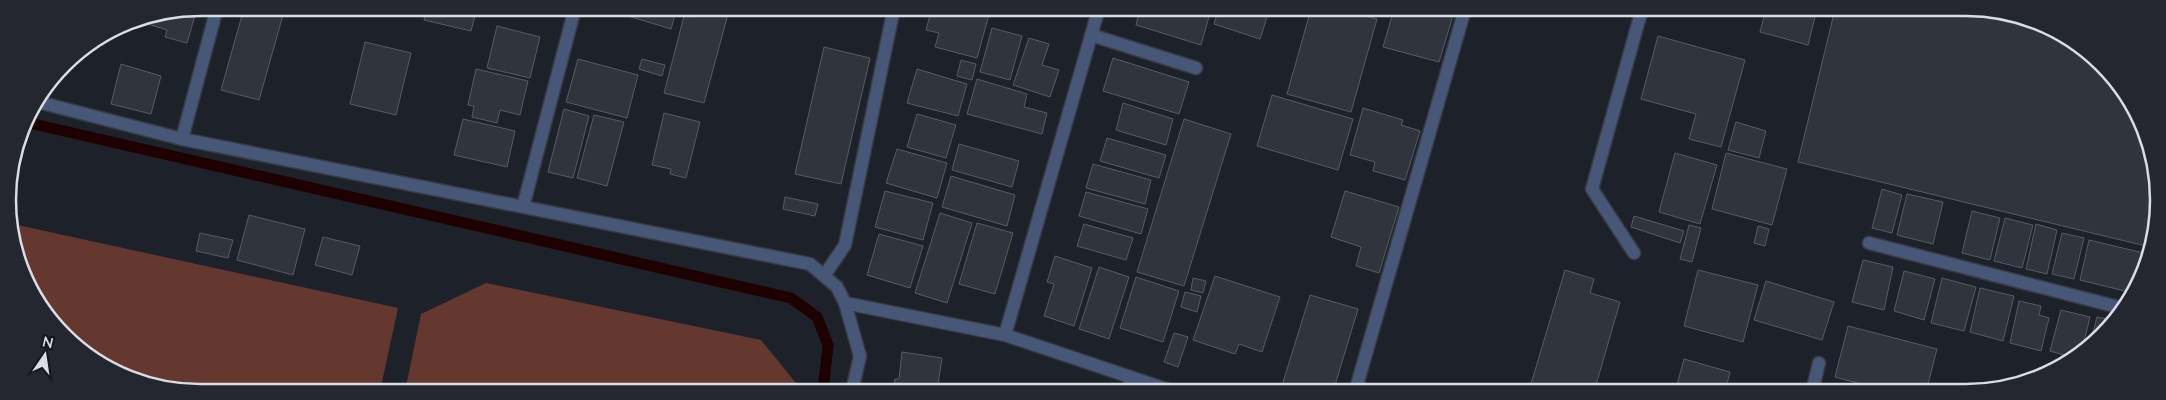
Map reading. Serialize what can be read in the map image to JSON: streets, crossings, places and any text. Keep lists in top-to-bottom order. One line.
{"north":"top"}
